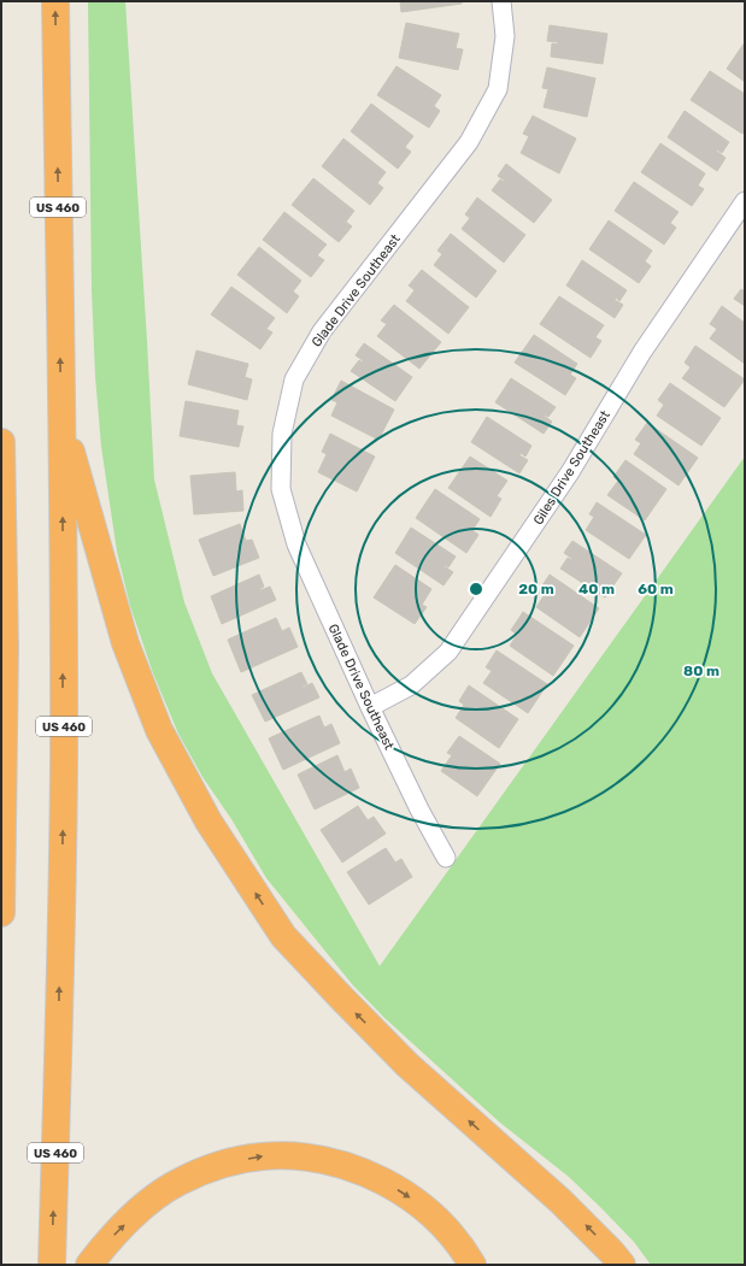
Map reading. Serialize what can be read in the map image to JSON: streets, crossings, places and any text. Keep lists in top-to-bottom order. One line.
{"streets":{"highway":["US 460"],"street":["Glade Drive Southeast","Giles Drive Southeast"]},"crossings":[["Glade Drive Southeast","Giles Drive Southeast"]],"rings":["20 m","40 m","60 m","80 m"]}
